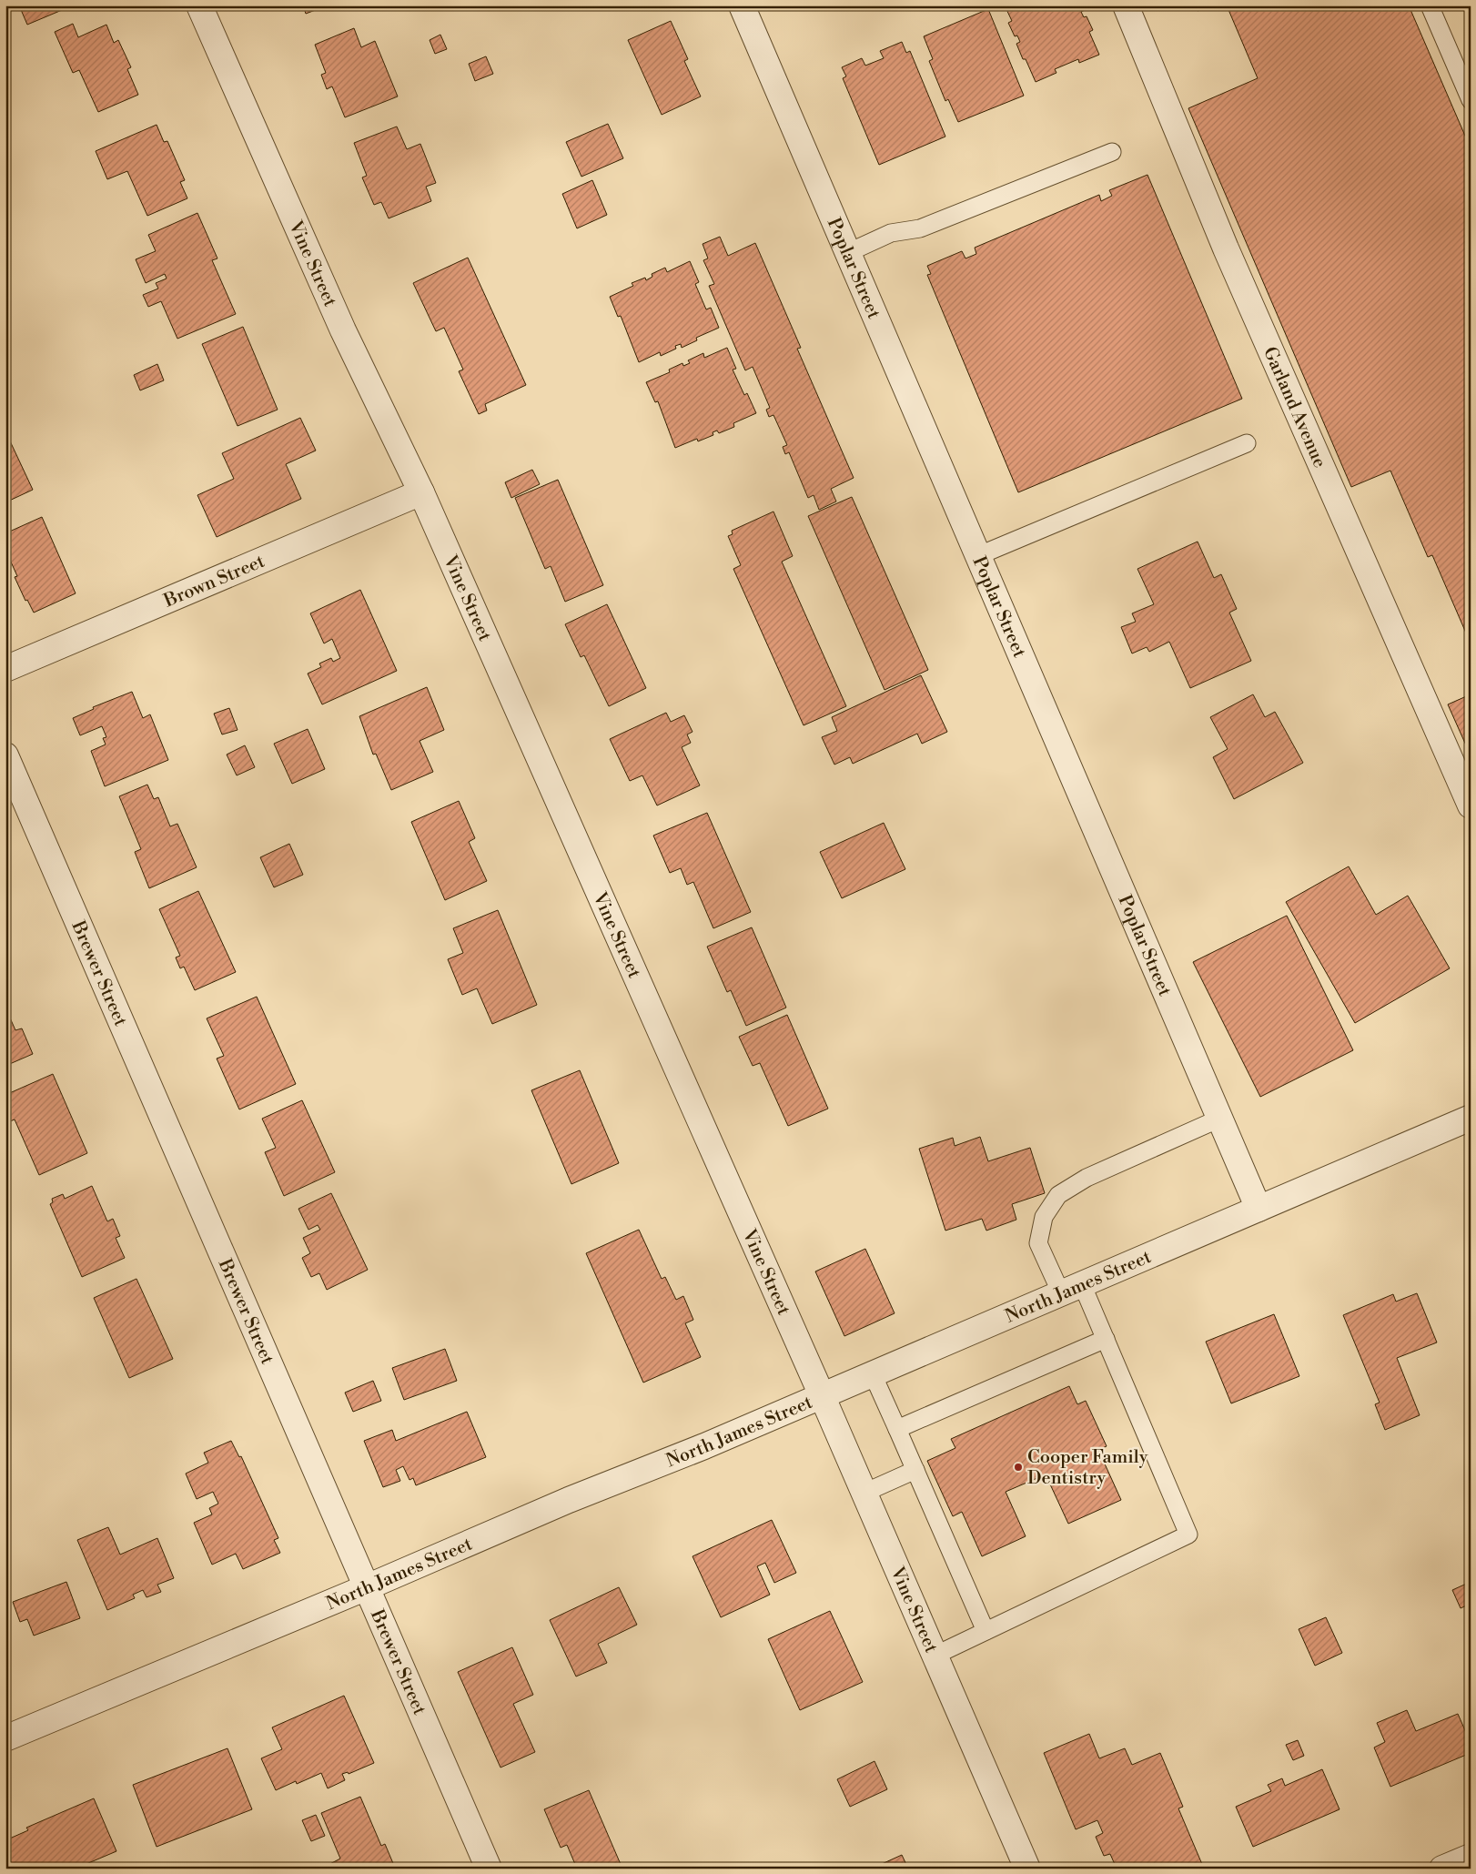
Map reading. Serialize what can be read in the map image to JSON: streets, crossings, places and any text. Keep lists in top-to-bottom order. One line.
{"streets":{"street":["Vine Street","Poplar Street","Garland Avenue","Brown Street","Brewer Street","North James Street"]},"crossings":[["Vine Street","Brown Street"],["Vine Street","North James Street"],["Poplar Street","North James Street"],["Brewer Street","North James Street"]],"places":["Cooper Family Dentistry"]}
